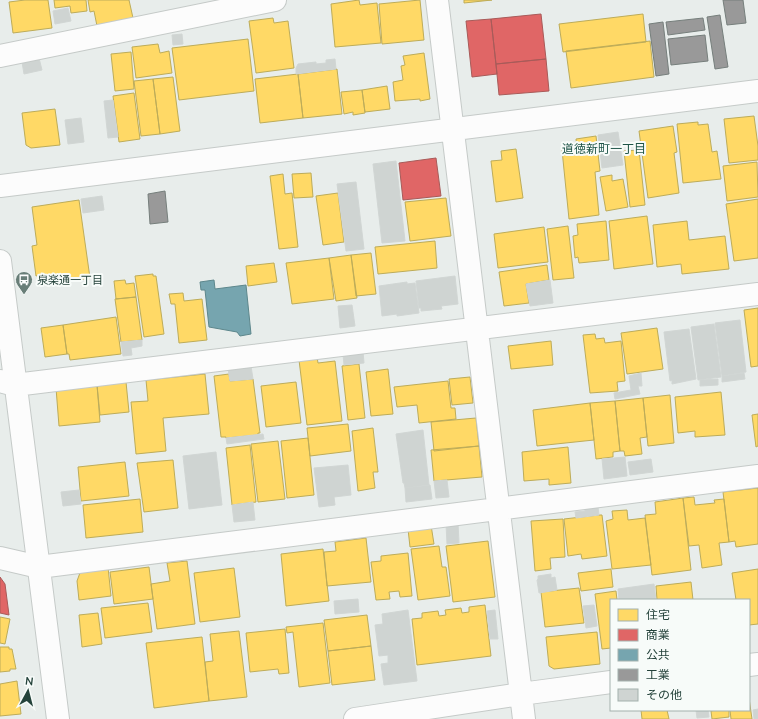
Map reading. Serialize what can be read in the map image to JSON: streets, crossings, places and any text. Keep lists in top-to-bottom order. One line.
{"districts":["道徳新町一丁目"],"places":{"bus stop":["泉楽通一丁目"]},"legend":["住宅","商業","公共","工業","その他"],"north":"top"}
